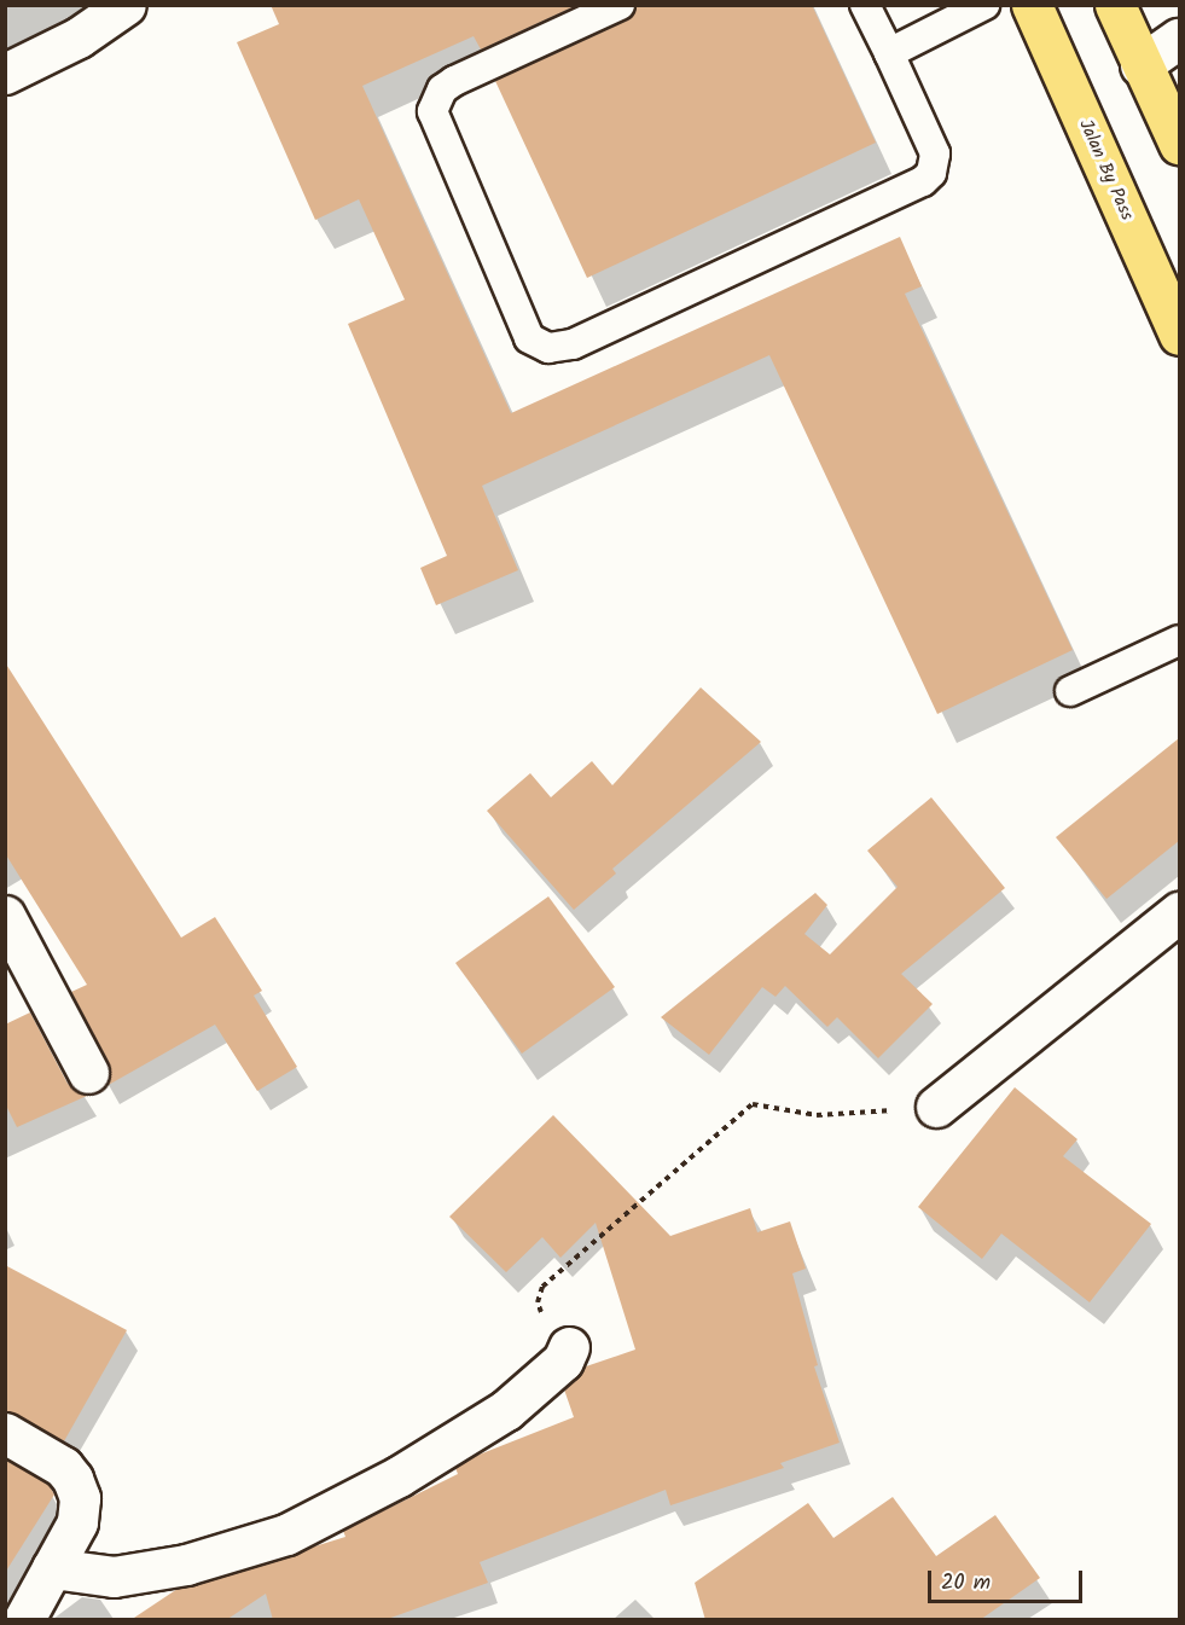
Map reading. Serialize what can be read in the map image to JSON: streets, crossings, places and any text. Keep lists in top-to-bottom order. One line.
{"streets":{"highway":["Jalan By Pass"]},"scale_bar":"20 m"}
